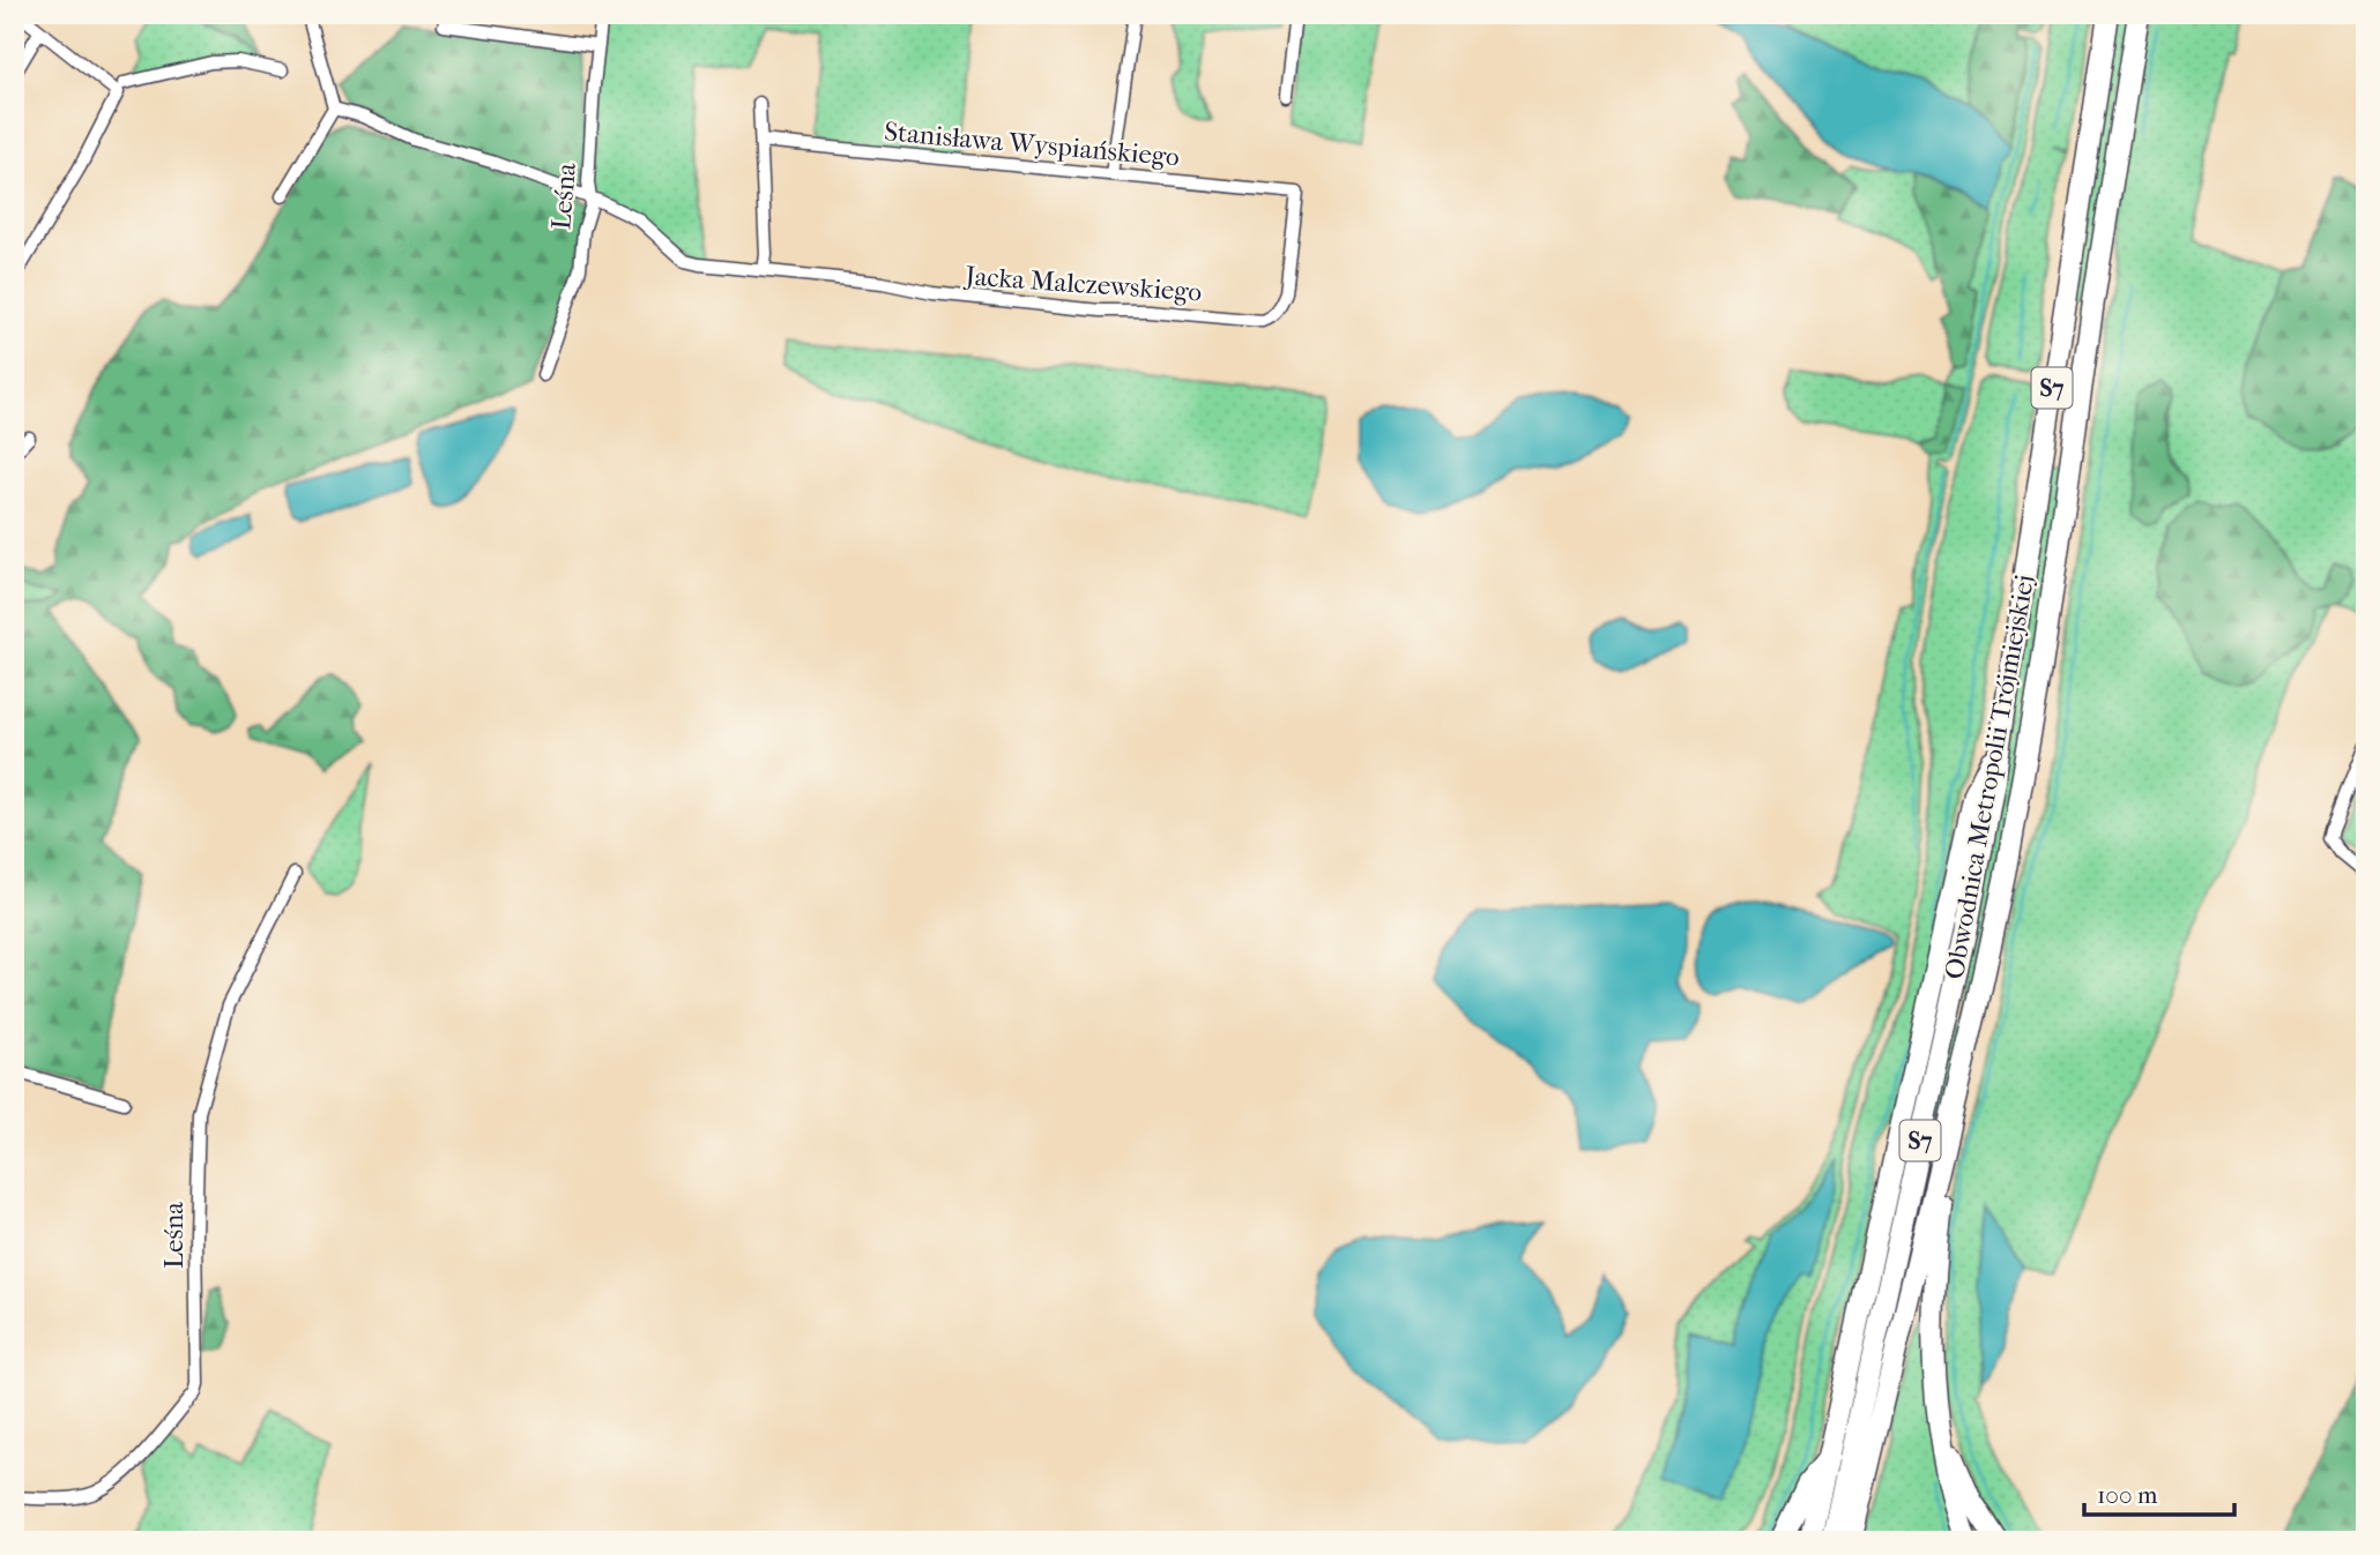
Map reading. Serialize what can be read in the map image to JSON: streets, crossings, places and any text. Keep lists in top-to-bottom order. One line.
{"streets":{"highway":["S7","Obwodnica Metropolii Trójmiejskiej"],"street":["Stanisława Wyspiańskiego","Leśna","Jacka Malczewskiego"]},"crossings":[["Stanisława Wyspiańskiego","Jacka Malczewskiego"]],"scale_bar":"100 m"}
